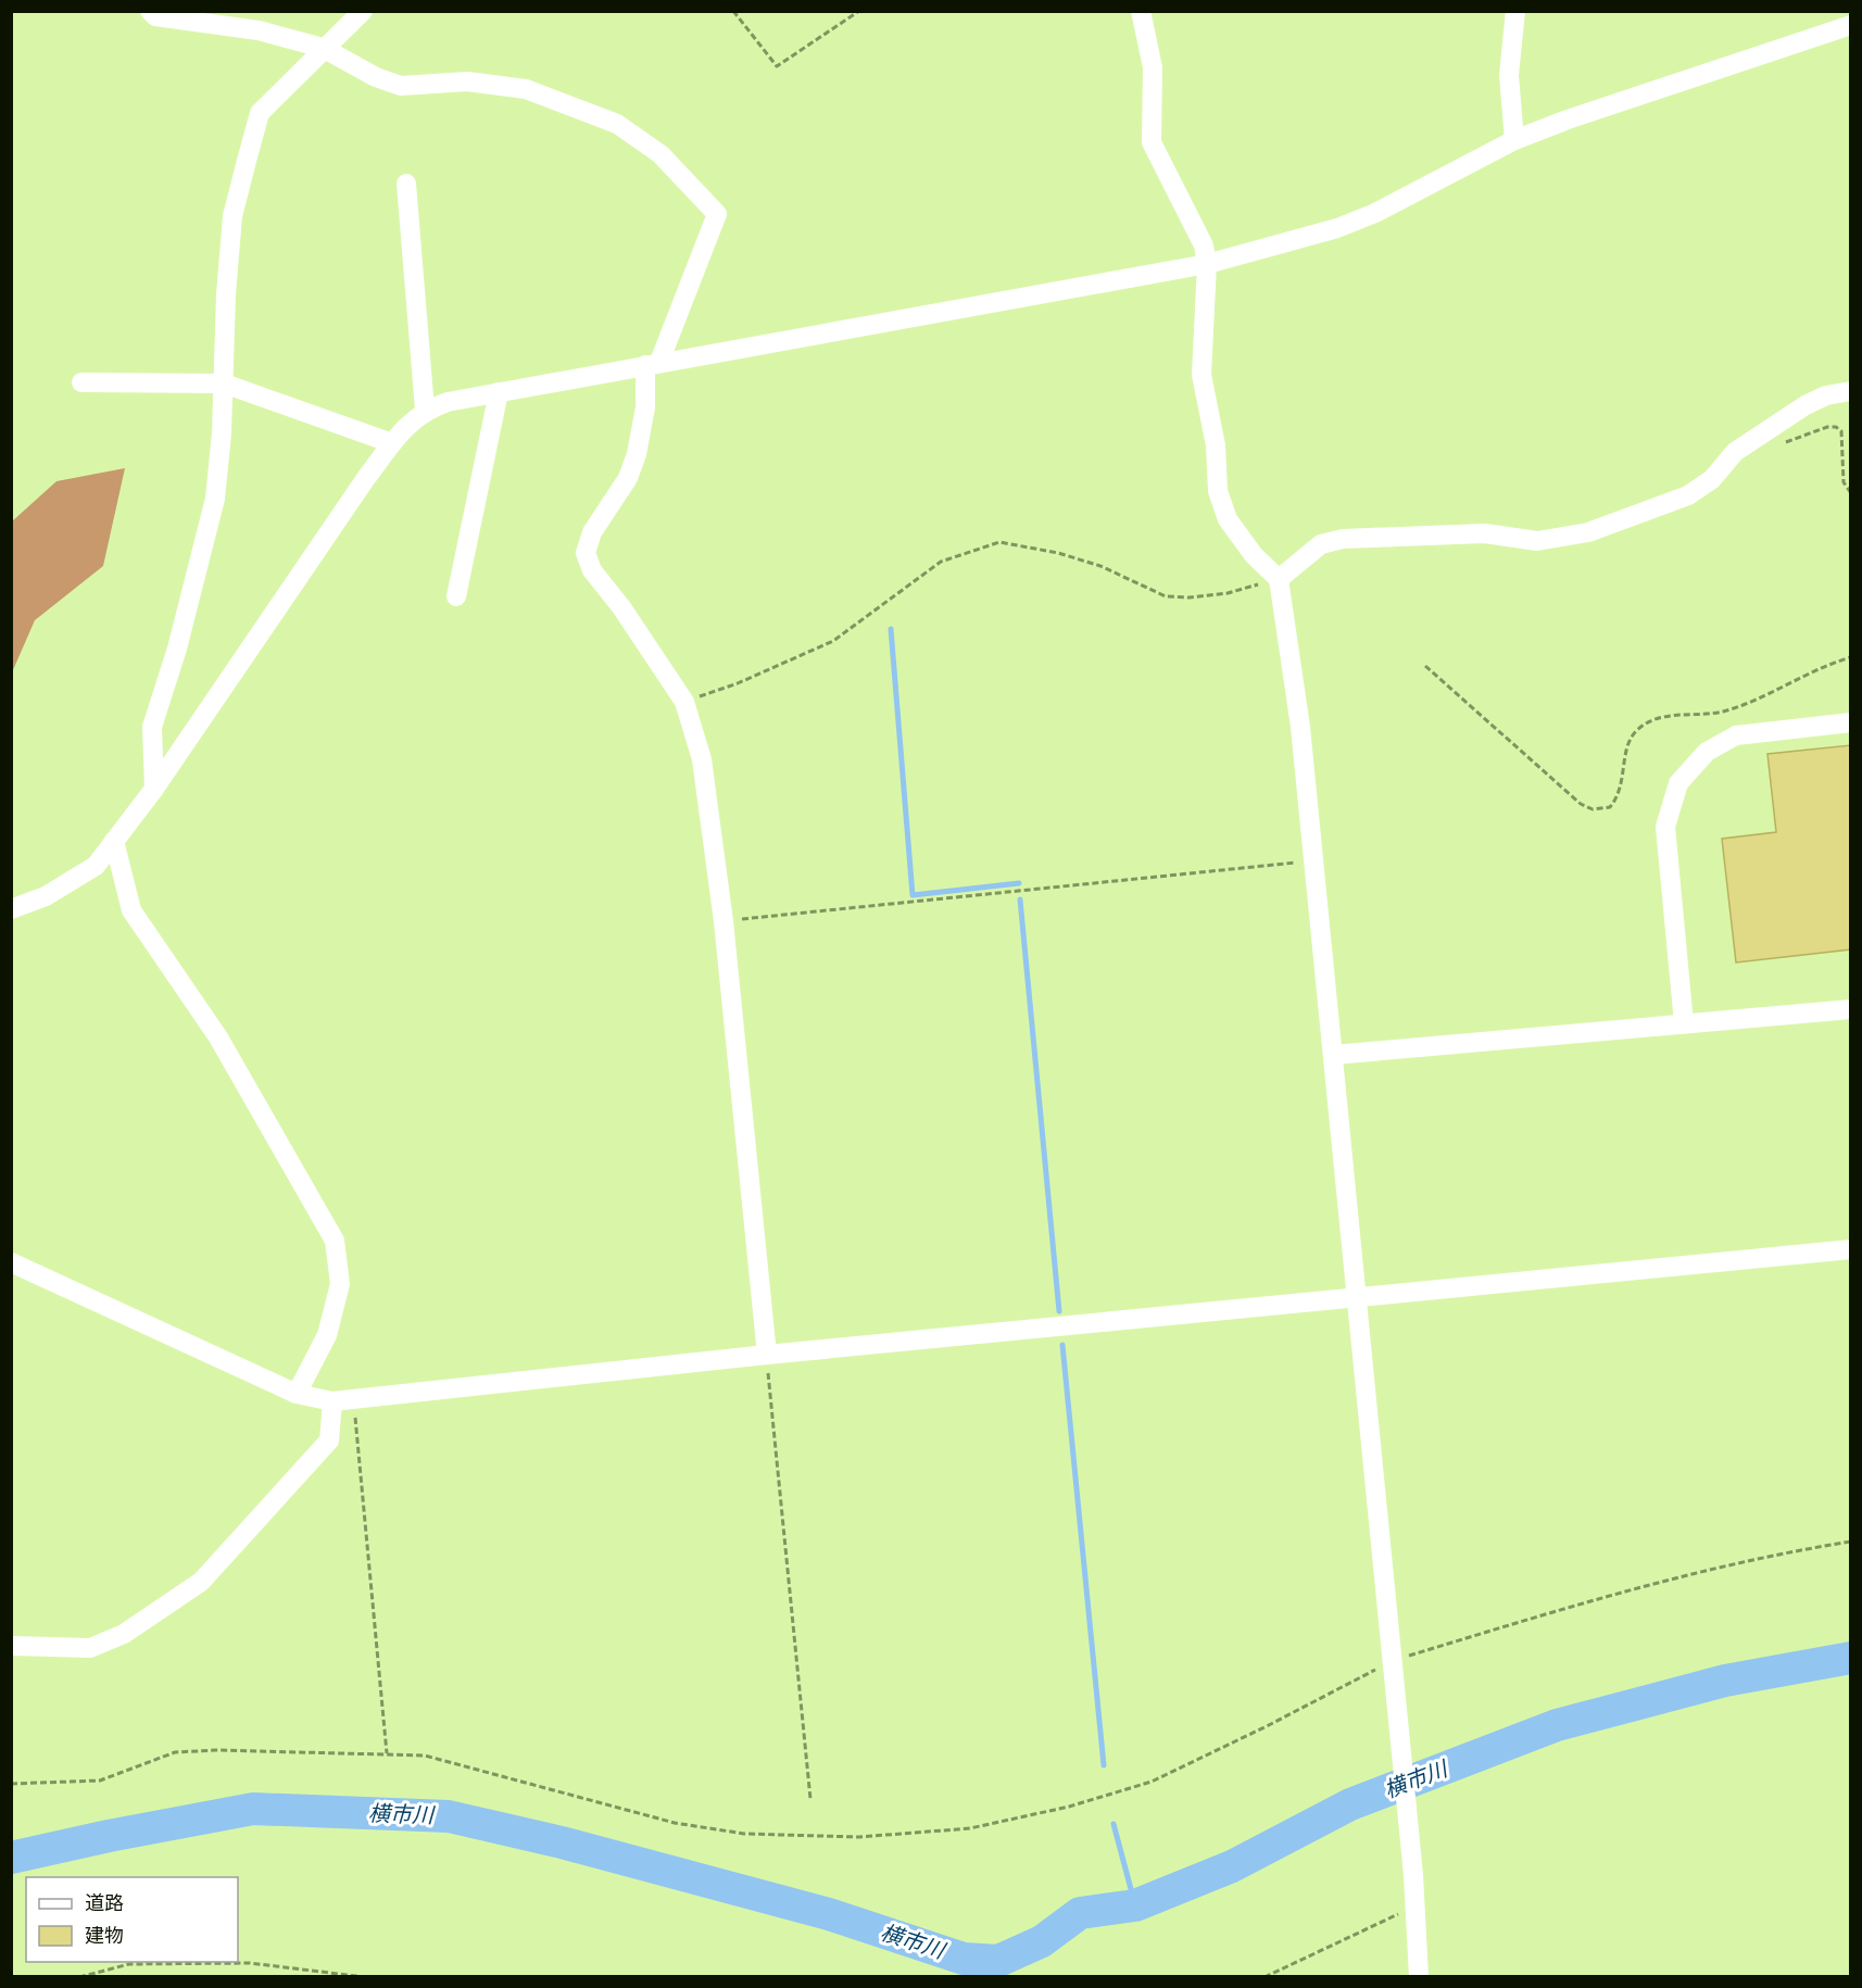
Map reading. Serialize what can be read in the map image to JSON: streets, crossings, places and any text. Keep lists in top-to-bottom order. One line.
{"water":["横市川"],"legend":["道路","建物"]}
